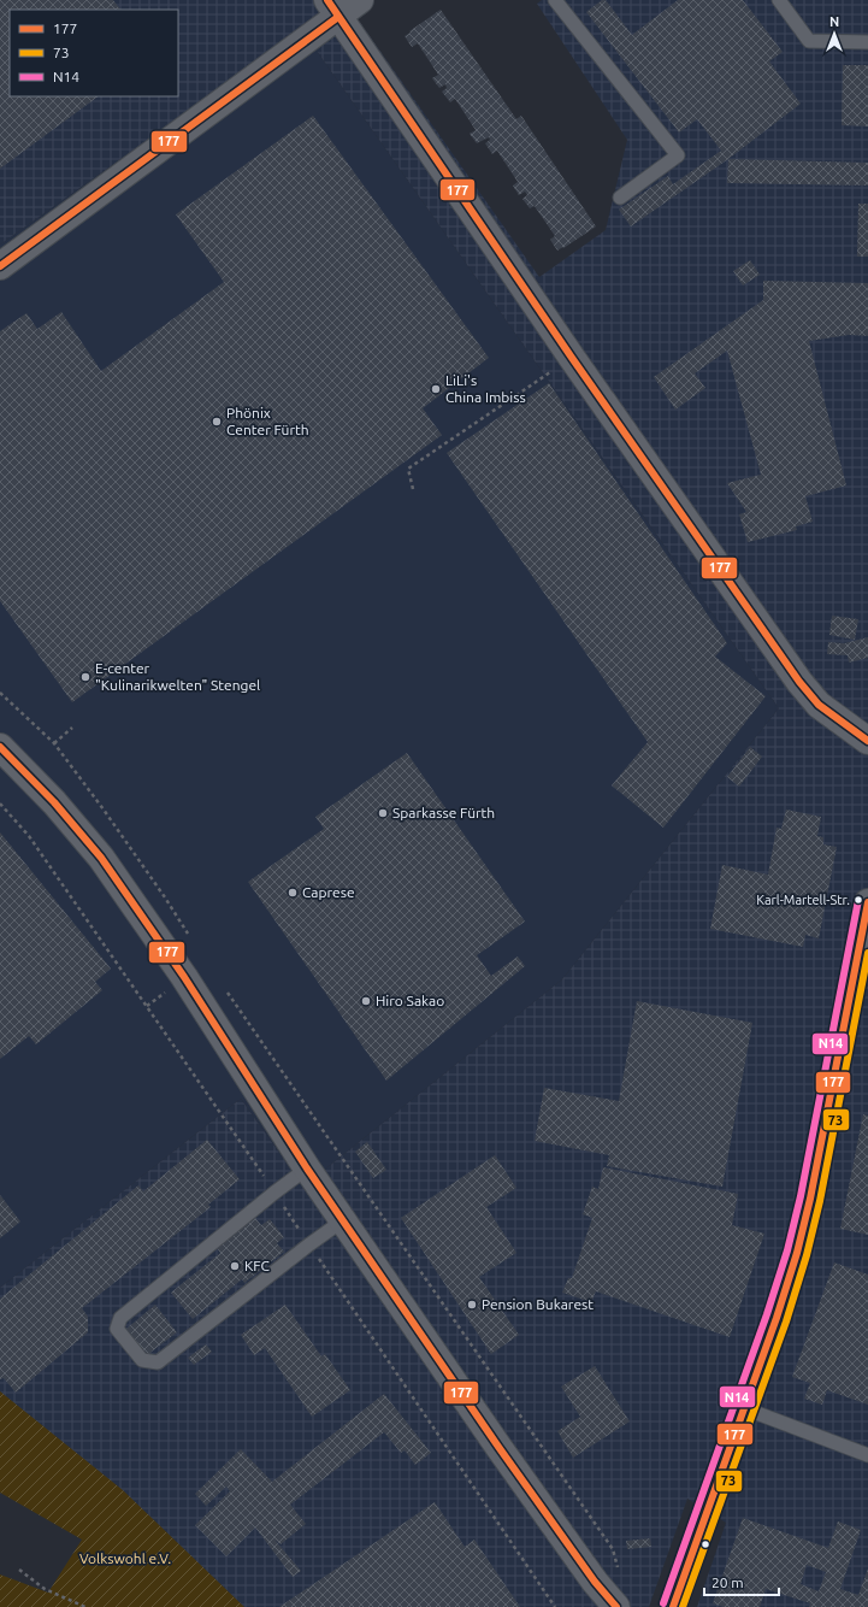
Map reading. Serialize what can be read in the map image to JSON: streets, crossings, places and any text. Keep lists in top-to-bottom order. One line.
{"parks":["Volkswohl e.V."],"places":["LiLi's China Imbiss","Phönix Center Fürth","E-center \"Kulinarikwelten\" Stengel","Sparkasse Fürth","Caprese","Karl-Martell-Str.","Hiro Sakao","KFC","Pension Bukarest"],"lines":["transit line 177","transit line N14","transit line 73"],"legend":["177","73","N14"],"scale_bar":"20 m","north":"top"}
